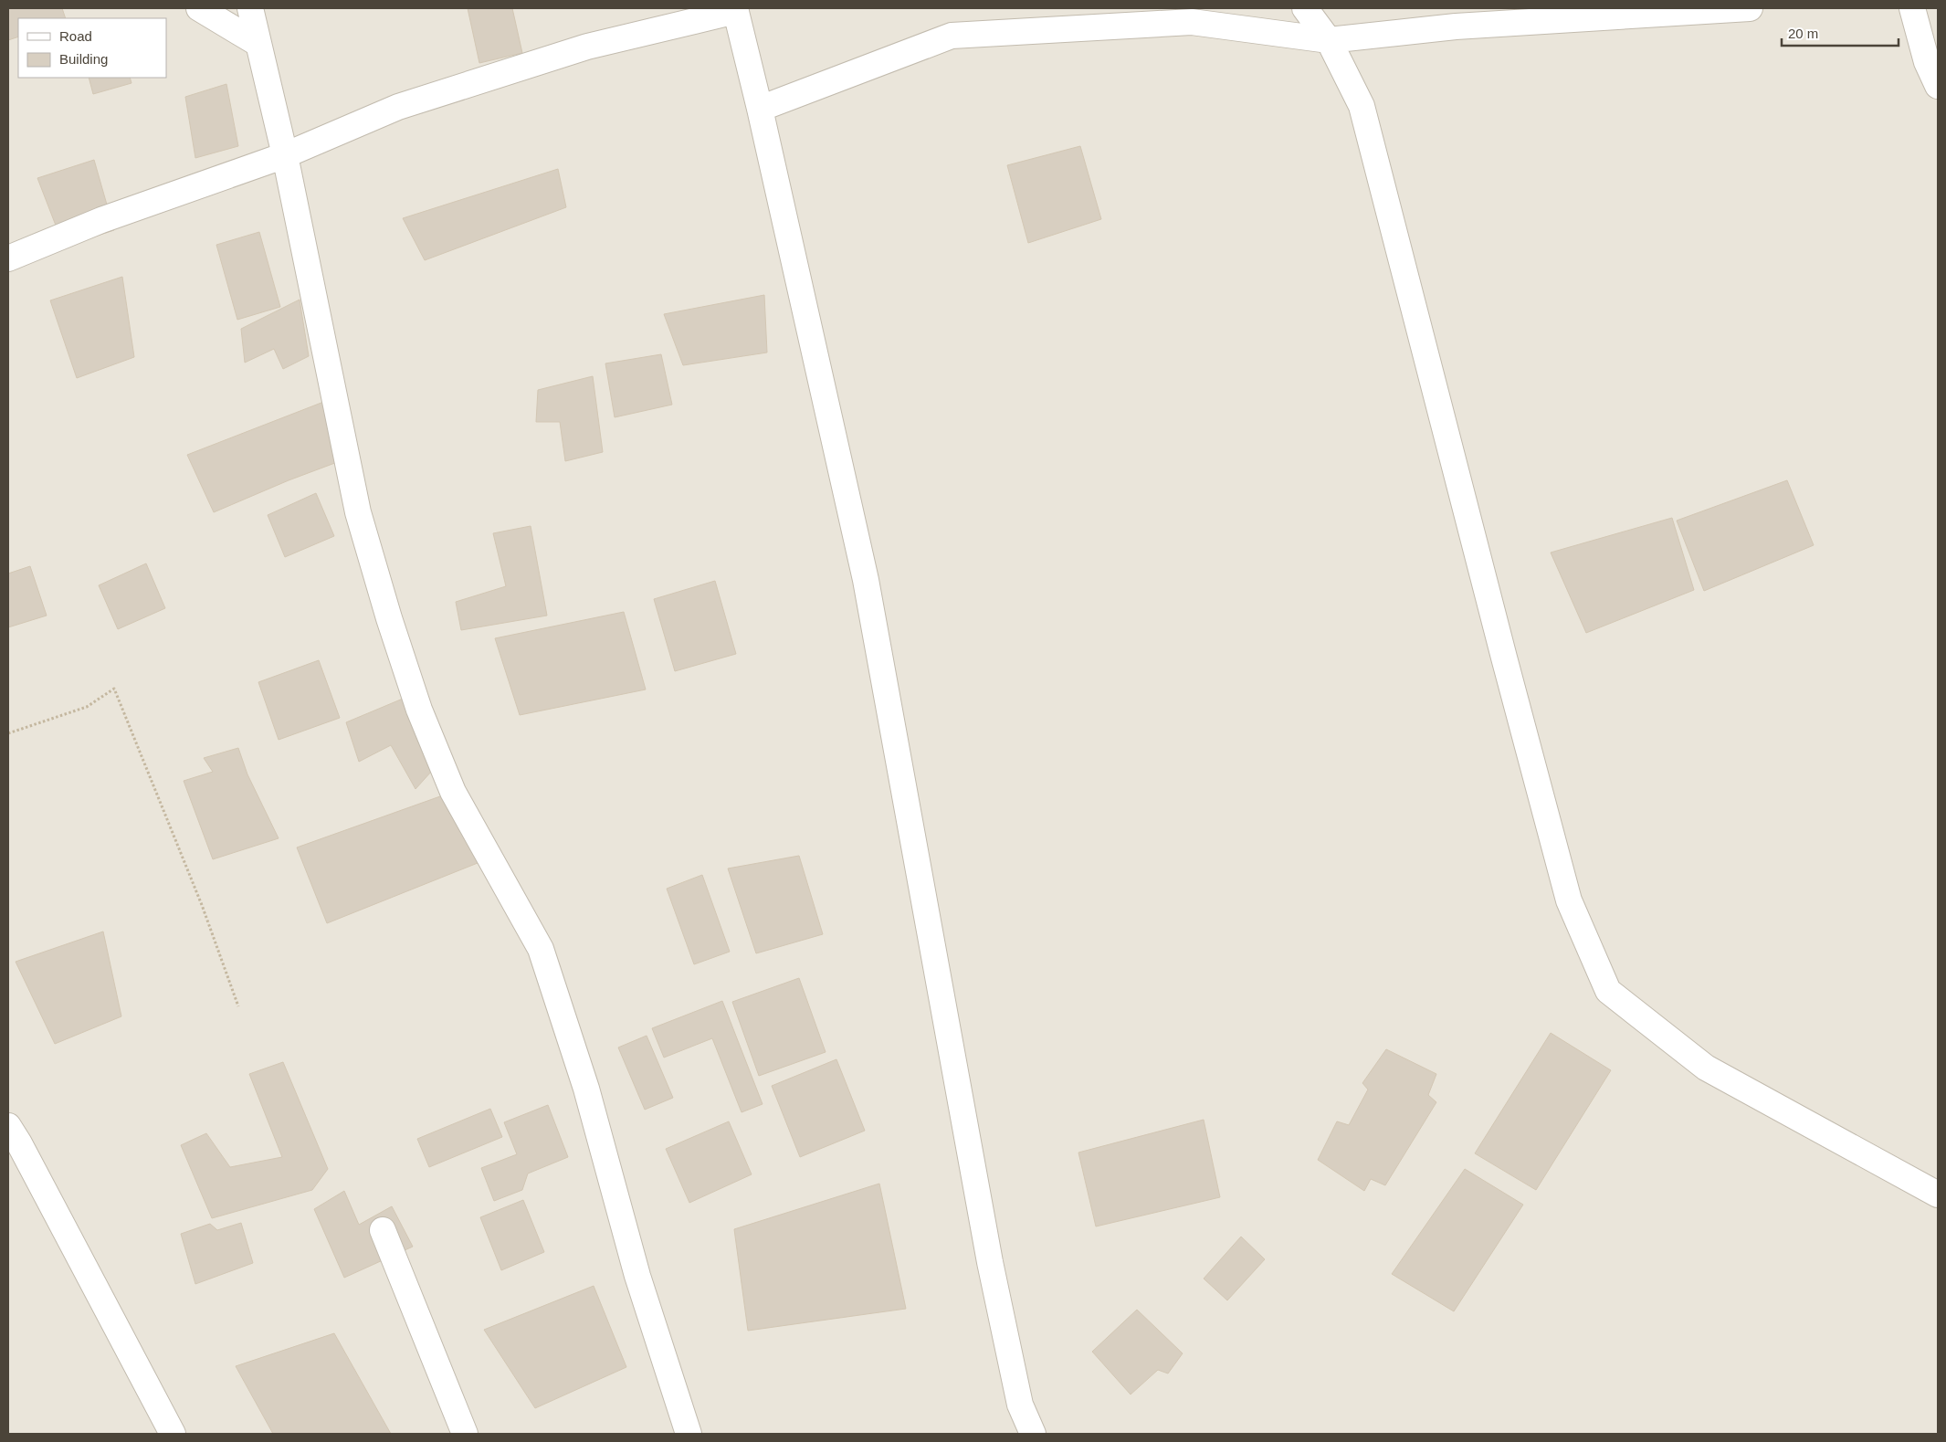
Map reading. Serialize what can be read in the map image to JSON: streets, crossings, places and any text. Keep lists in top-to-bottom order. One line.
{"legend":["Road","Building"],"scale_bar":"20 m"}
